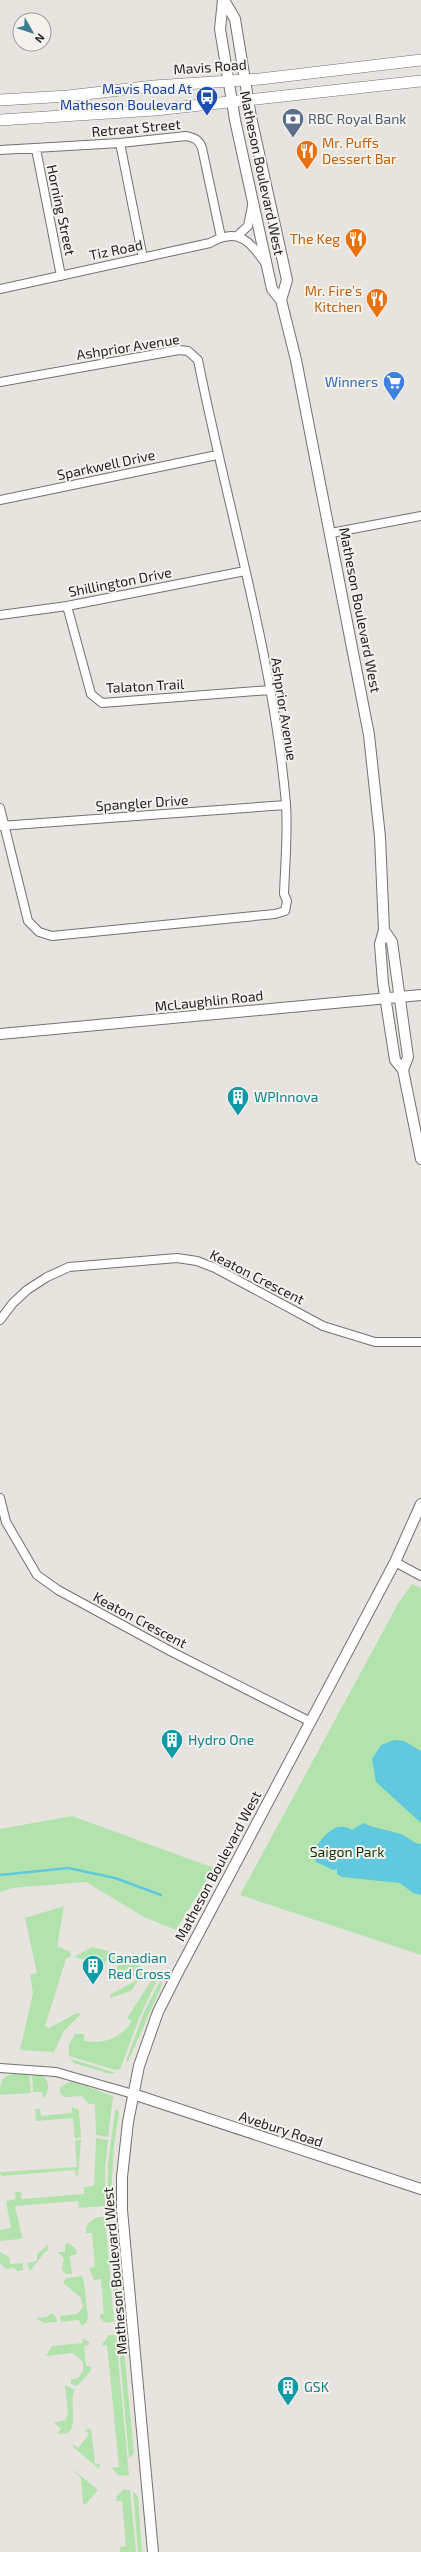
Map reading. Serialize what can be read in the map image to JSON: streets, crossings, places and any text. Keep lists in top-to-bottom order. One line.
{"streets":{"main road":["Mavis Road"],"street":["Retreat Street","Matheson Boulevard West","Horning Street","Tiz Road","Ashprior Avenue","Sparkwell Drive","Shillington Drive","Talaton Trail","Spangler Drive","McLaughlin Road","Keaton Crescent","Avebury Road"]},"crossings":[["Mavis Road","Matheson Boulevard West"],["Retreat Street","Horning Street"],["Retreat Street","Tiz Road"],["Matheson Boulevard West","McLaughlin Road"],["Matheson Boulevard West","Keaton Crescent"],["Matheson Boulevard West","Avebury Road"],["Horning Street","Tiz Road"],["Ashprior Avenue","Sparkwell Drive"],["Ashprior Avenue","Shillington Drive"],["Ashprior Avenue","Talaton Trail"],["Ashprior Avenue","Spangler Drive"],["Shillington Drive","Talaton Trail"]],"parks":["Saigon Park"],"places":{"bus stop":["Mavis Road At Matheson Boulevard"],"bank":["RBC Royal Bank"],"restaurant":["Mr. Puffs Dessert Bar","The Keg","Mr. Fire’s Kitchen"],"supermarket":["Winners"],"building":["WPInnova","Hydro One","Canadian Red Cross","GSK"]},"north":"bottom right"}
